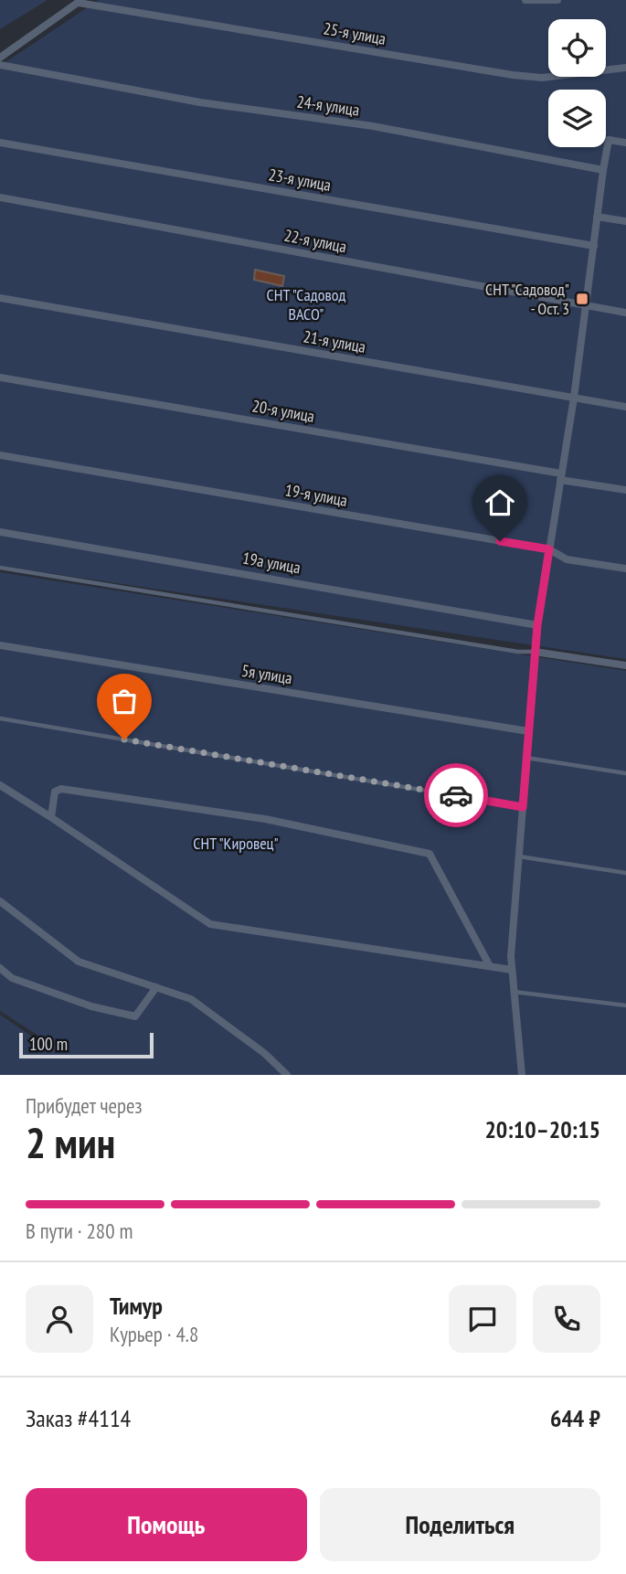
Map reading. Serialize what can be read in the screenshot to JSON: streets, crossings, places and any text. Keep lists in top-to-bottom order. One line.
{"streets":{"street":["25-я улица","24-я улица","23-я улица","22-я улица","21-я улица","20-я улица","19-я улица","19а улица","5я улица"]},"parks":["СНТ \"Садовод ВАСО\"","СНТ \"Кировец\""],"places":{"transit":["СНТ \"Садовод\" - Ост. 3"]},"scale_bar":"100 m","page":{"scale":"100 m","heading":["2 мин","Прибудет через","20:10–20:15"],"panel":["Тимур","Курьер · 4.8","Заказ #4114","644 ₽"],"bar":"В пути · 280 m","buttons":["Помощь","Поделиться"]}}
